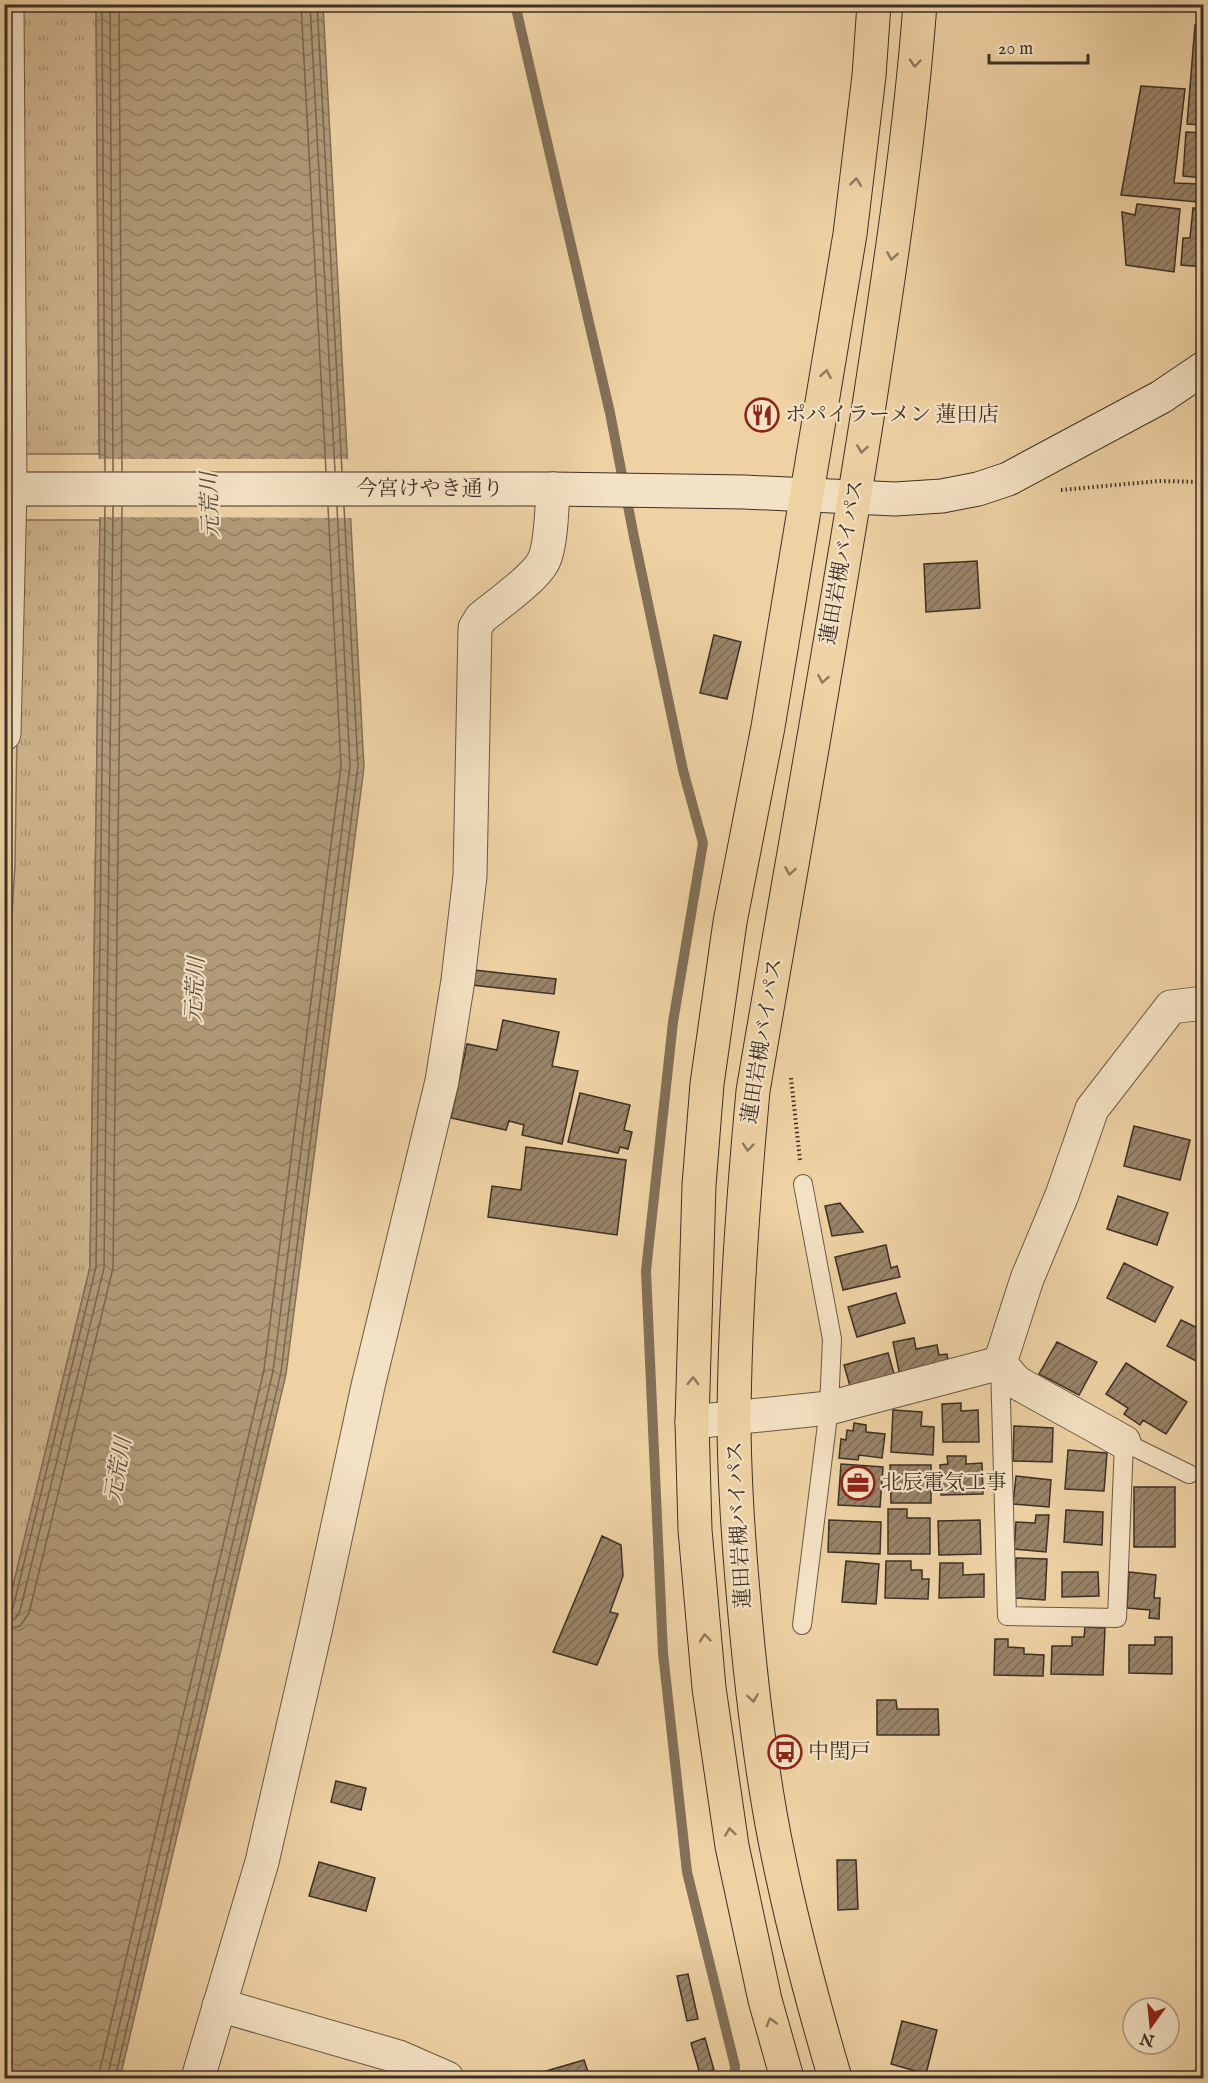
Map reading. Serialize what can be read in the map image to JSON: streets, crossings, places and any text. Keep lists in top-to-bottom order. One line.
{"streets":{"highway":["蓮田岩槻バイパス"],"street":["今宮けやき通り"]},"crossings":[["今宮けやき通り","蓮田岩槻バイパス"]],"water":["元荒川"],"places":{"restaurant":["ポパイラーメン 蓮田店"],"office":["北辰電気工事"],"bus stop":["中閏戸"]},"scale_bar":"20 m","north":"bottom"}
